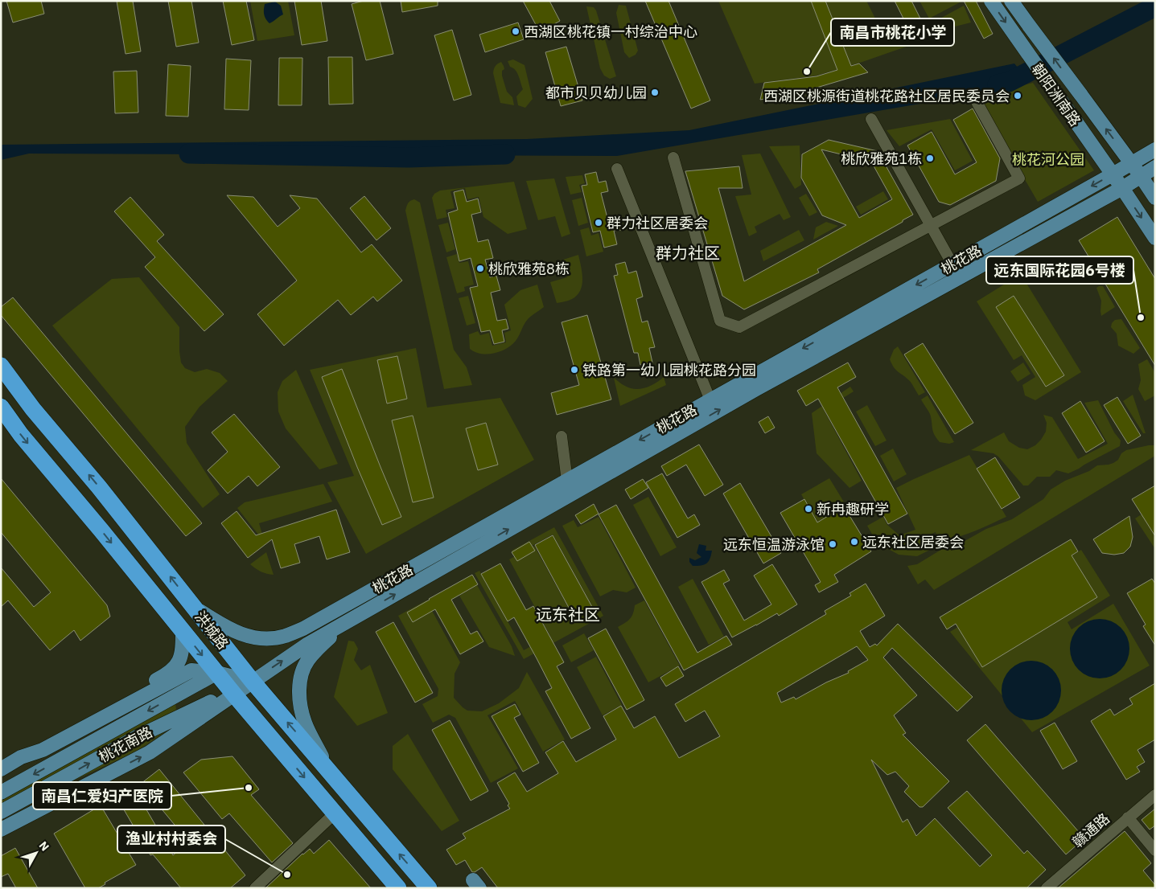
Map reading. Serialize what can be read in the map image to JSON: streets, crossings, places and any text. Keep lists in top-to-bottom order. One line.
{"streets":{"highway":["洪城路"],"main road":["朝阳洲南路","桃花路","桃花南路"],"street":["赣通路"]},"crossings":[["朝阳洲南路","桃花路"],["桃花路","洪城路"],["桃花路","桃花南路"],["洪城路","桃花南路"]],"districts":["群力社区","远东社区"],"parks":["桃花河公园"],"places":["西湖区桃花镇一村综治中心","南昌市桃花小学","都市贝贝幼儿园","西湖区桃源街道桃花路社区居民委员会","桃欣雅苑1栋","群力社区居委会","桃欣雅苑8栋","远东国际花园6号楼","铁路第一幼儿园桃花路分园","新冉趣研学","远东社区居委会","远东恒温游泳馆","南昌仁爱妇产医院","渔业村村委会"],"north":"top right"}
